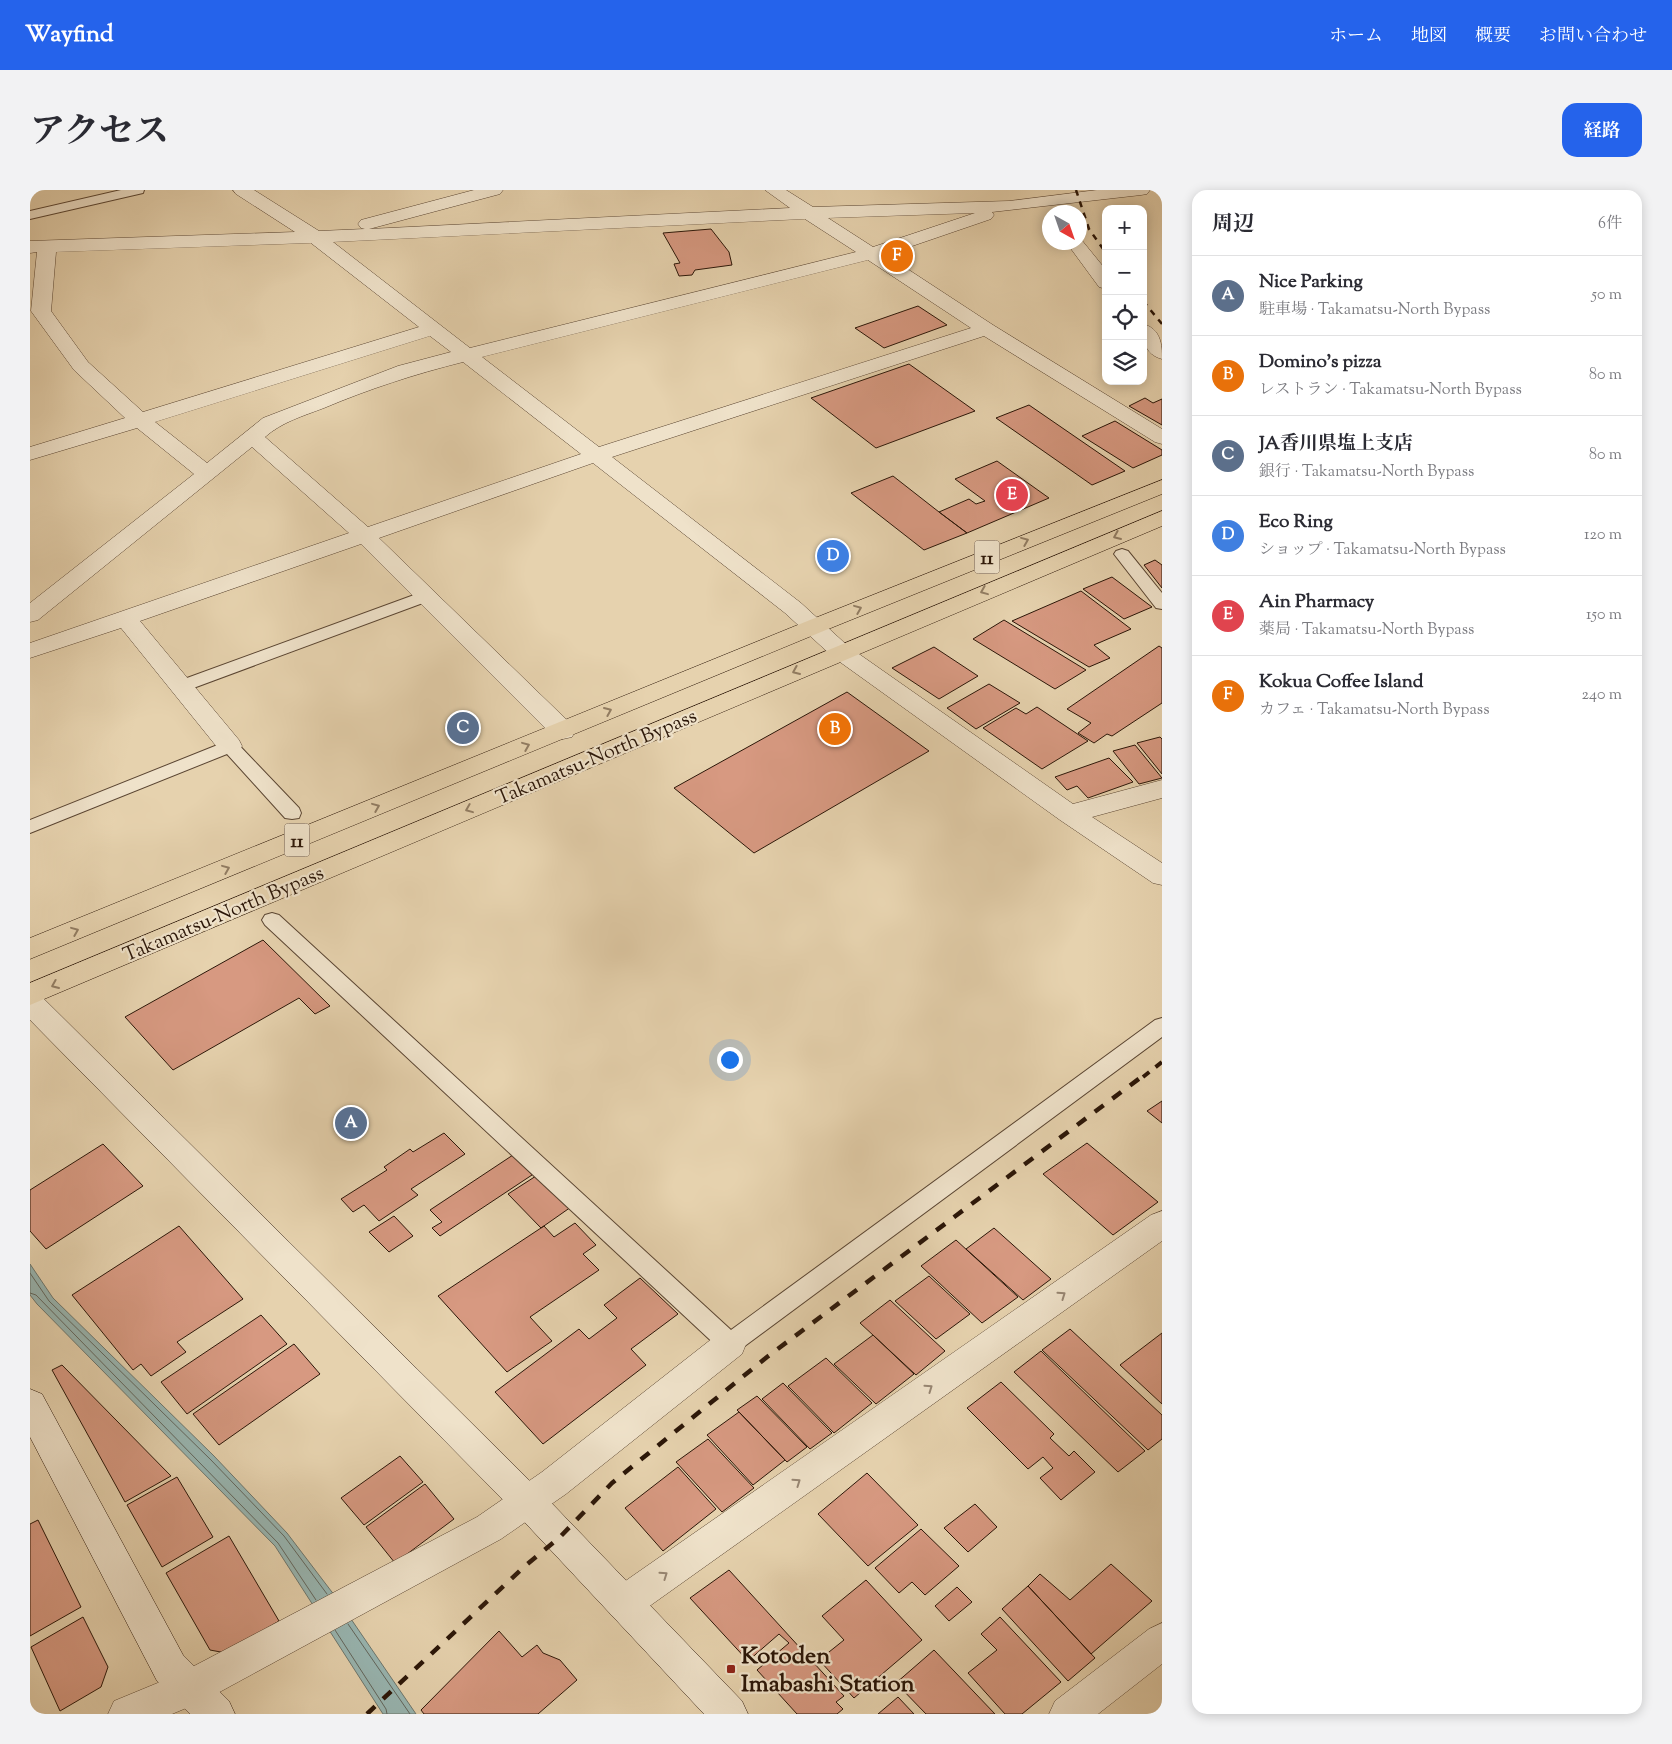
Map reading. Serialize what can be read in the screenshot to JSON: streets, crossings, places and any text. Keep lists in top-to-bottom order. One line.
{"streets":{"highway":["11","Takamatsu-North Bypass"]},"places":{"transit":["Kotoden Imabashi Station"]},"north":"bottom right","page":{"header":"Wayfind","nav":["ホーム","地図","概要","お問い合わせ"],"title":"アクセス","buttons":"経路","heading":["周辺","6件"],"map_buttons":["+","−"],"pins":["F","E","D","C","B","A"],"list":[{"mark":"A","name":"Nice Parking","note":"駐車場 · Takamatsu-North Bypass","value":"50 m"},{"mark":"B","name":"Domino's pizza","note":"レストラン · Takamatsu-North Bypass","value":"80 m"},{"mark":"C","name":"JA香川県塩上支店","note":"銀行 · Takamatsu-North Bypass","value":"80 m"},{"mark":"D","name":"Eco Ring","note":"ショップ · Takamatsu-North Bypass","value":"120 m"},{"mark":"E","name":"Ain Pharmacy","note":"薬局 · Takamatsu-North Bypass","value":"150 m"},{"mark":"F","name":"Kokua Coffee Island","note":"カフェ · Takamatsu-North Bypass","value":"240 m"}]}}
